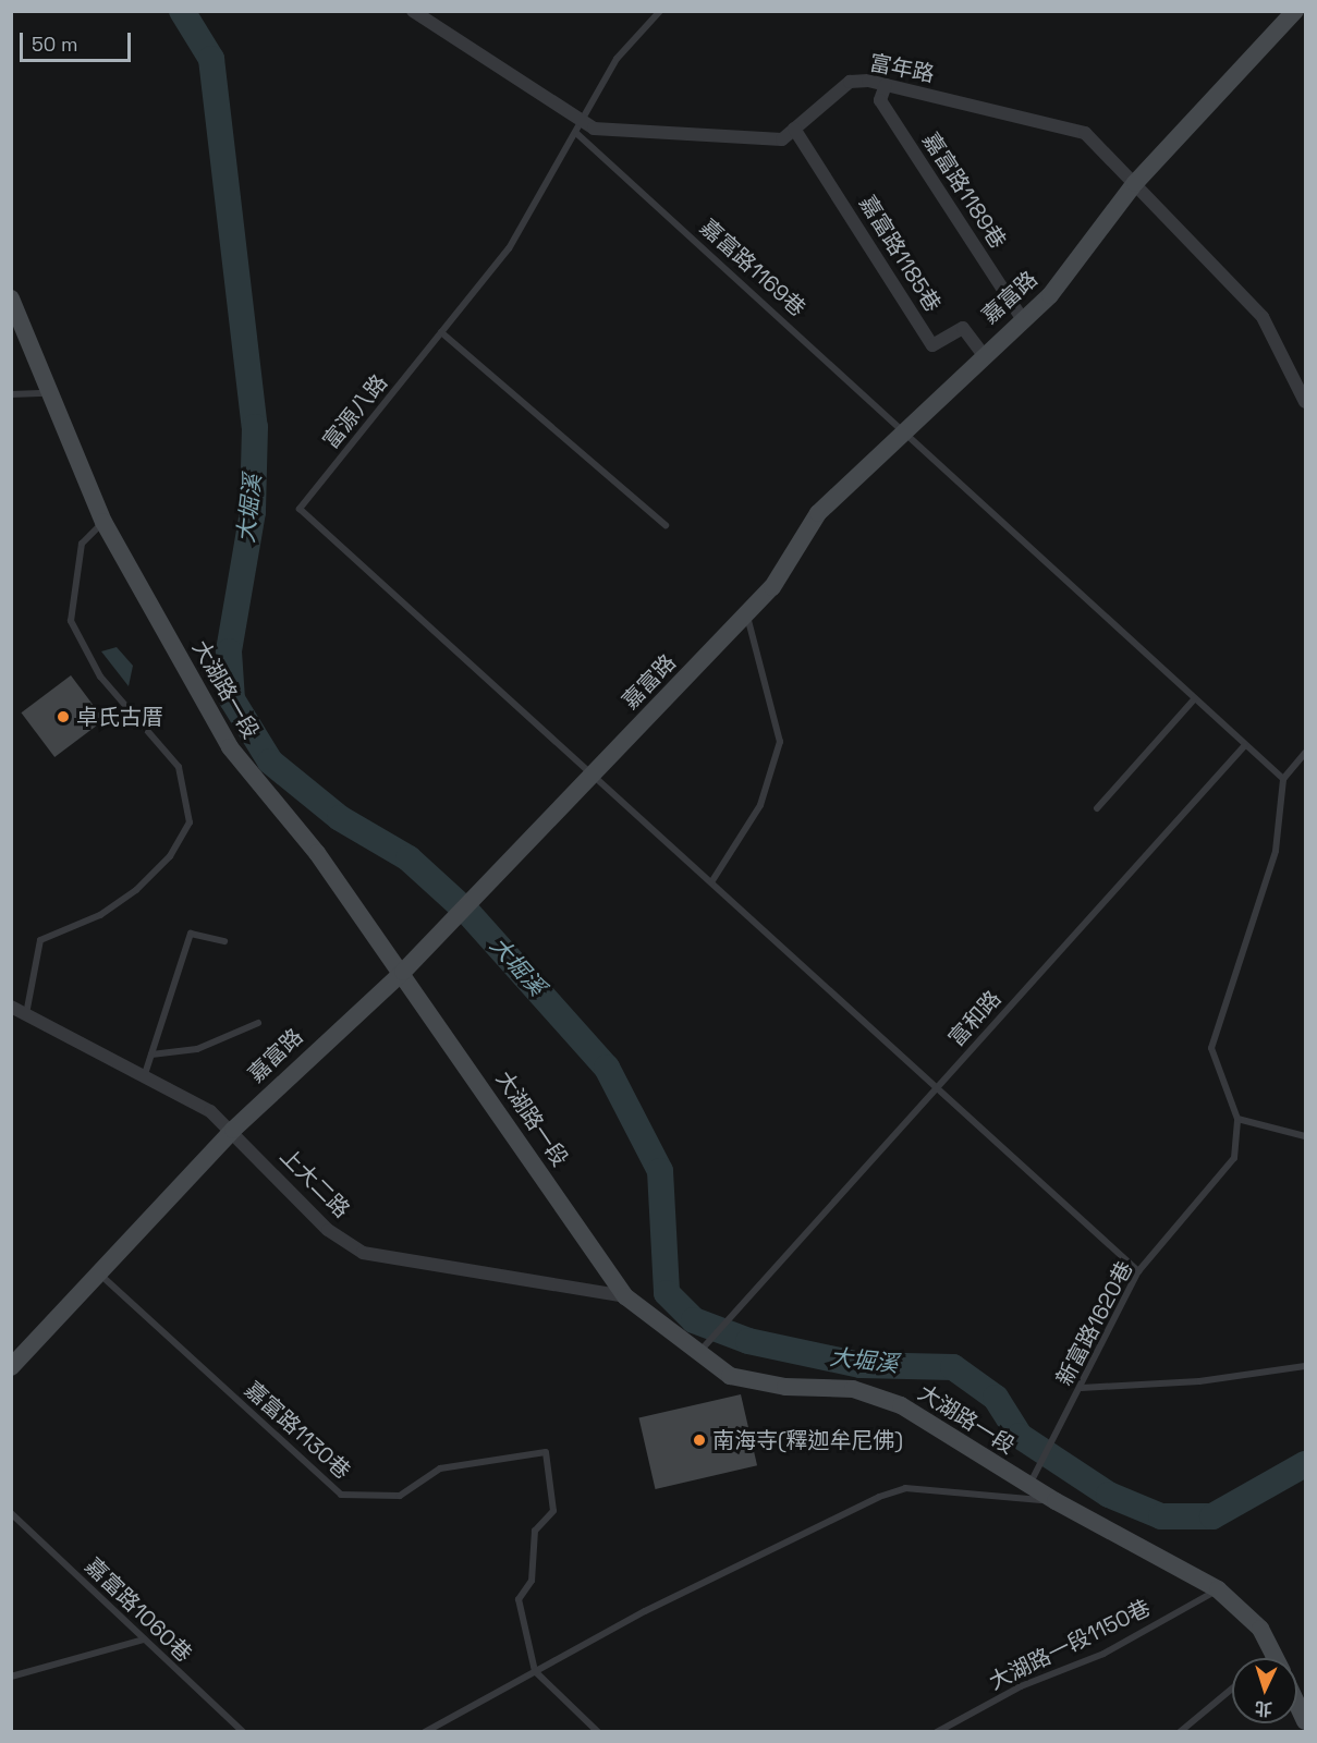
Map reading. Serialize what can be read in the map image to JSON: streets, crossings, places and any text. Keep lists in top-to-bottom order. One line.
{"streets":{"street":["富年路","嘉富路1189巷","嘉富路1185巷","嘉富路","大湖路一段","上大二路"],"lane":["嘉富路1169巷","富源八路","富和路","新富路1620巷","嘉富路1130巷","嘉富路1060巷","大湖路一段1150巷"]},"crossings":[["富年路","嘉富路1189巷"],["富年路","嘉富路1185巷"],["富年路","嘉富路1169巷"],["富年路","嘉富路"],["富年路","富源八路"],["嘉富路1189巷","嘉富路"],["嘉富路1185巷","嘉富路"],["嘉富路1169巷","嘉富路"],["嘉富路1169巷","富源八路"],["嘉富路1169巷","富和路"],["嘉富路1169巷","新富路1620巷"],["嘉富路","富源八路"],["嘉富路","大湖路一段"],["嘉富路","上大二路"],["嘉富路","嘉富路1130巷"],["大湖路一段","富和路"],["大湖路一段","上大二路"],["大湖路一段","新富路1620巷"],["大湖路一段","大湖路一段1150巷"]],"water":["大堀溪"],"places":["卓氏古厝","南海寺(釋迦牟尼佛)"],"scale_bar":"50 m","north":"bottom"}
